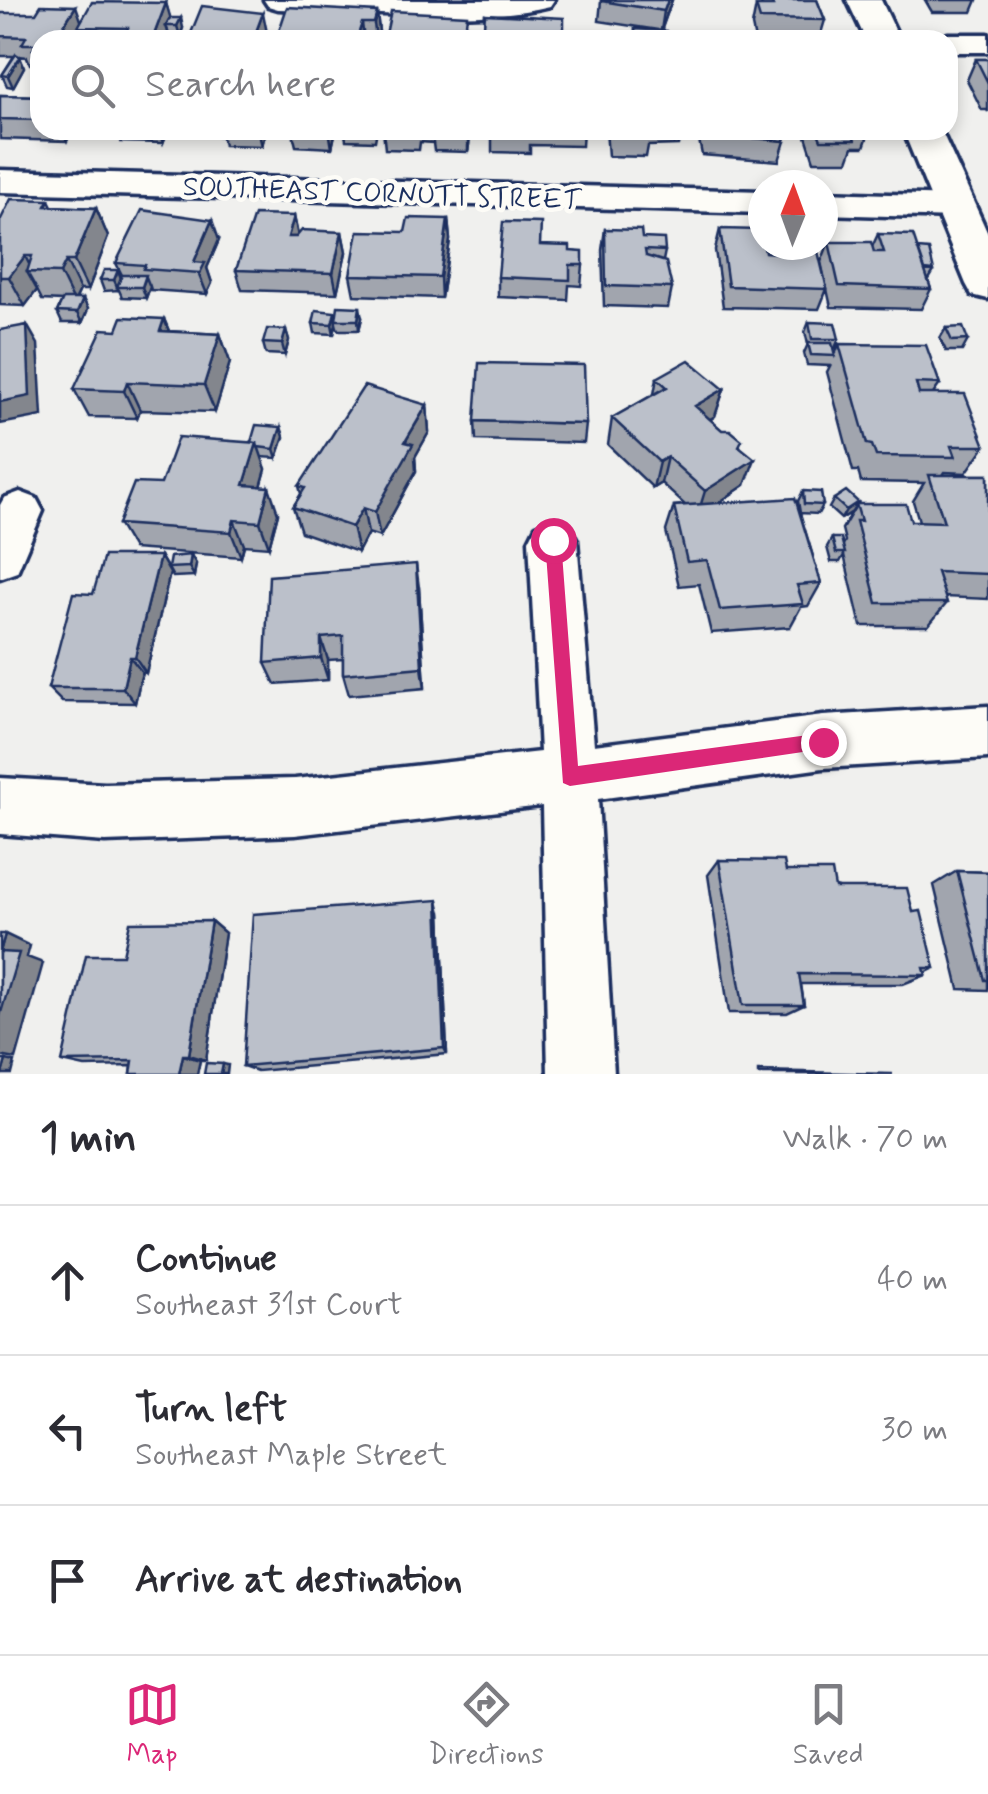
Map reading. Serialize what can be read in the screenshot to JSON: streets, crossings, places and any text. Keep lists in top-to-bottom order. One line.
{"streets":{"street":["SOUTHEAST CORNUTT STREET"]},"north":"top","page":{"search":"Search here","heading":["1 min","Walk · 70 m"],"list":[["Continue","Southeast 31st Court","40 m"],["Turn left","Southeast Maple Street","30 m"],"Arrive at destination"],"nav":["Map","Directions","Saved"]}}
